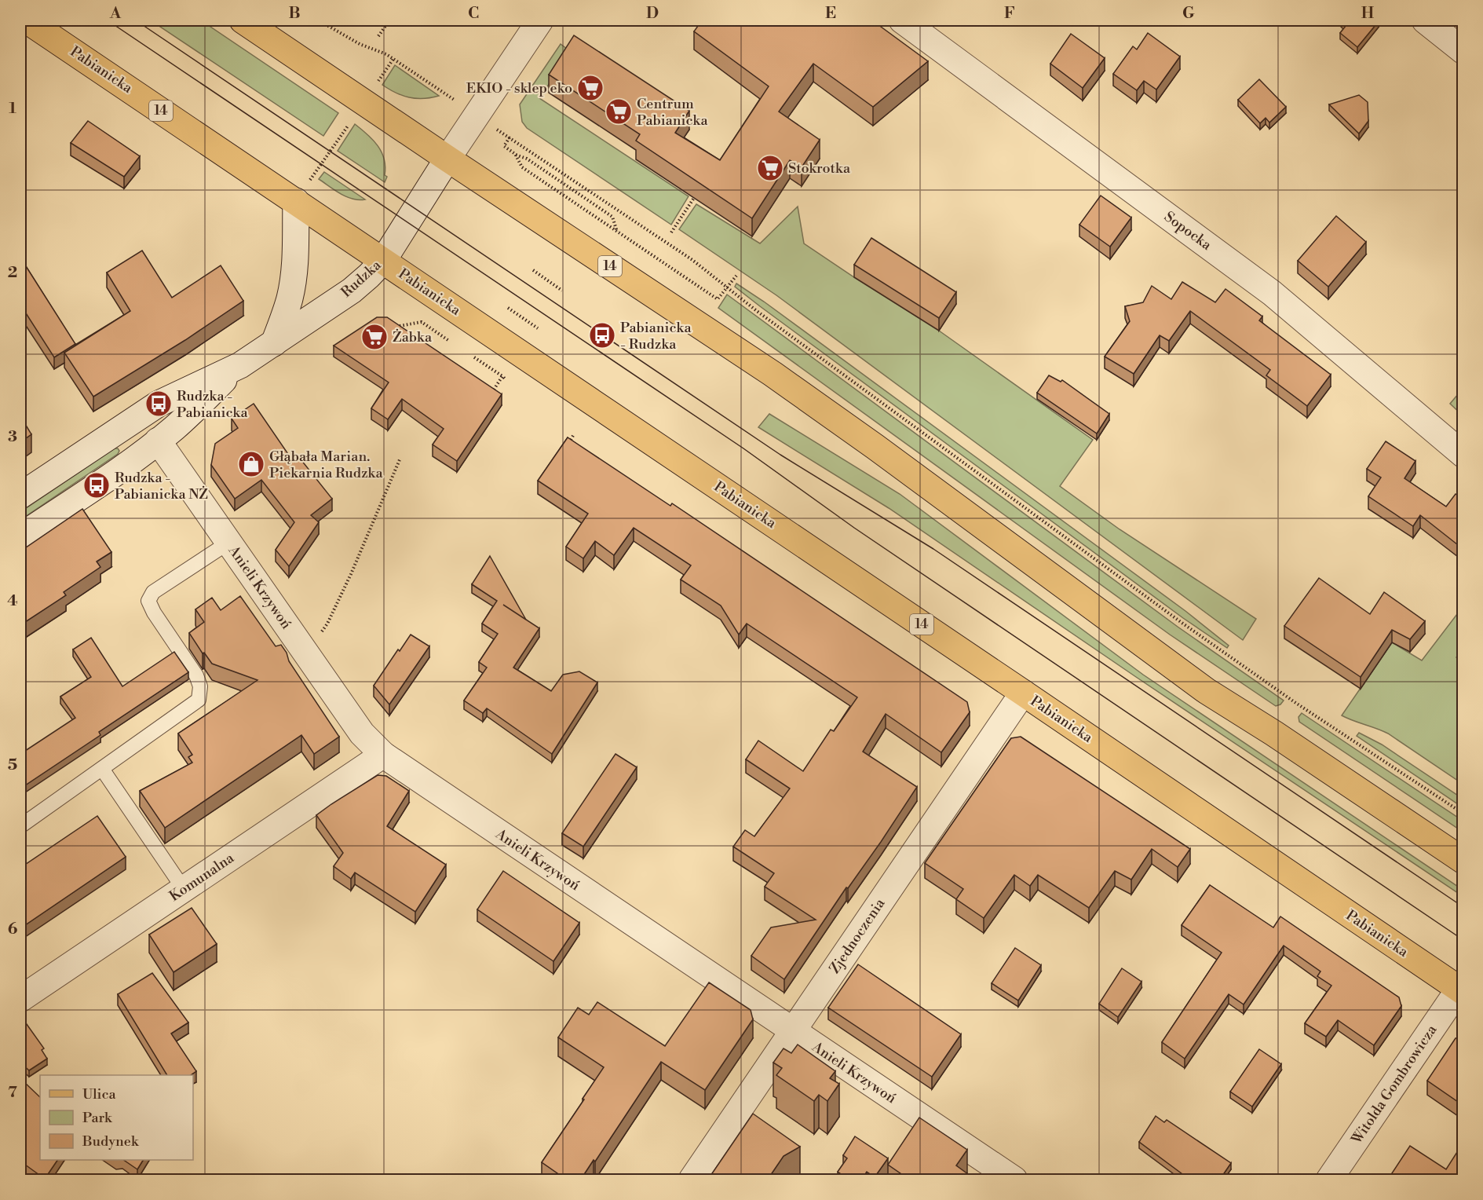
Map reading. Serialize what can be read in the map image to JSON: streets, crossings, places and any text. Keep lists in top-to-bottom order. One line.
{"streets":{"main road":["Pabianicka","14"],"street":["Sopocka","Rudzka","Anieli Krzywoń","Komunalna","Zjednoczenia","Witolda Gombrowicza"]},"crossings":[["Pabianicka","Rudzka"],["Pabianicka","Zjednoczenia"],["Pabianicka","Witolda Gombrowicza"],["14","Rudzka"],["Rudzka","Anieli Krzywoń"],["Anieli Krzywoń","Komunalna"],["Anieli Krzywoń","Zjednoczenia"]],"places":{"supermarket":["EKIO - sklep eko","Centrum Pabianicka","Stokrotka","Żabka"],"bus stop":["Pabianicka - Rudzka","Rudzka - Pabianicka","Rudzka - Pabianicka NŻ"],"shop":["Głąbała Marian. Piekarnia Rudzka"]},"legend":["Ulica","Park","Budynek"],"grid":{"columns":["A","B","C","D","E","F","G","H"],"rows":["1","2","3","4","5","6","7"]}}
